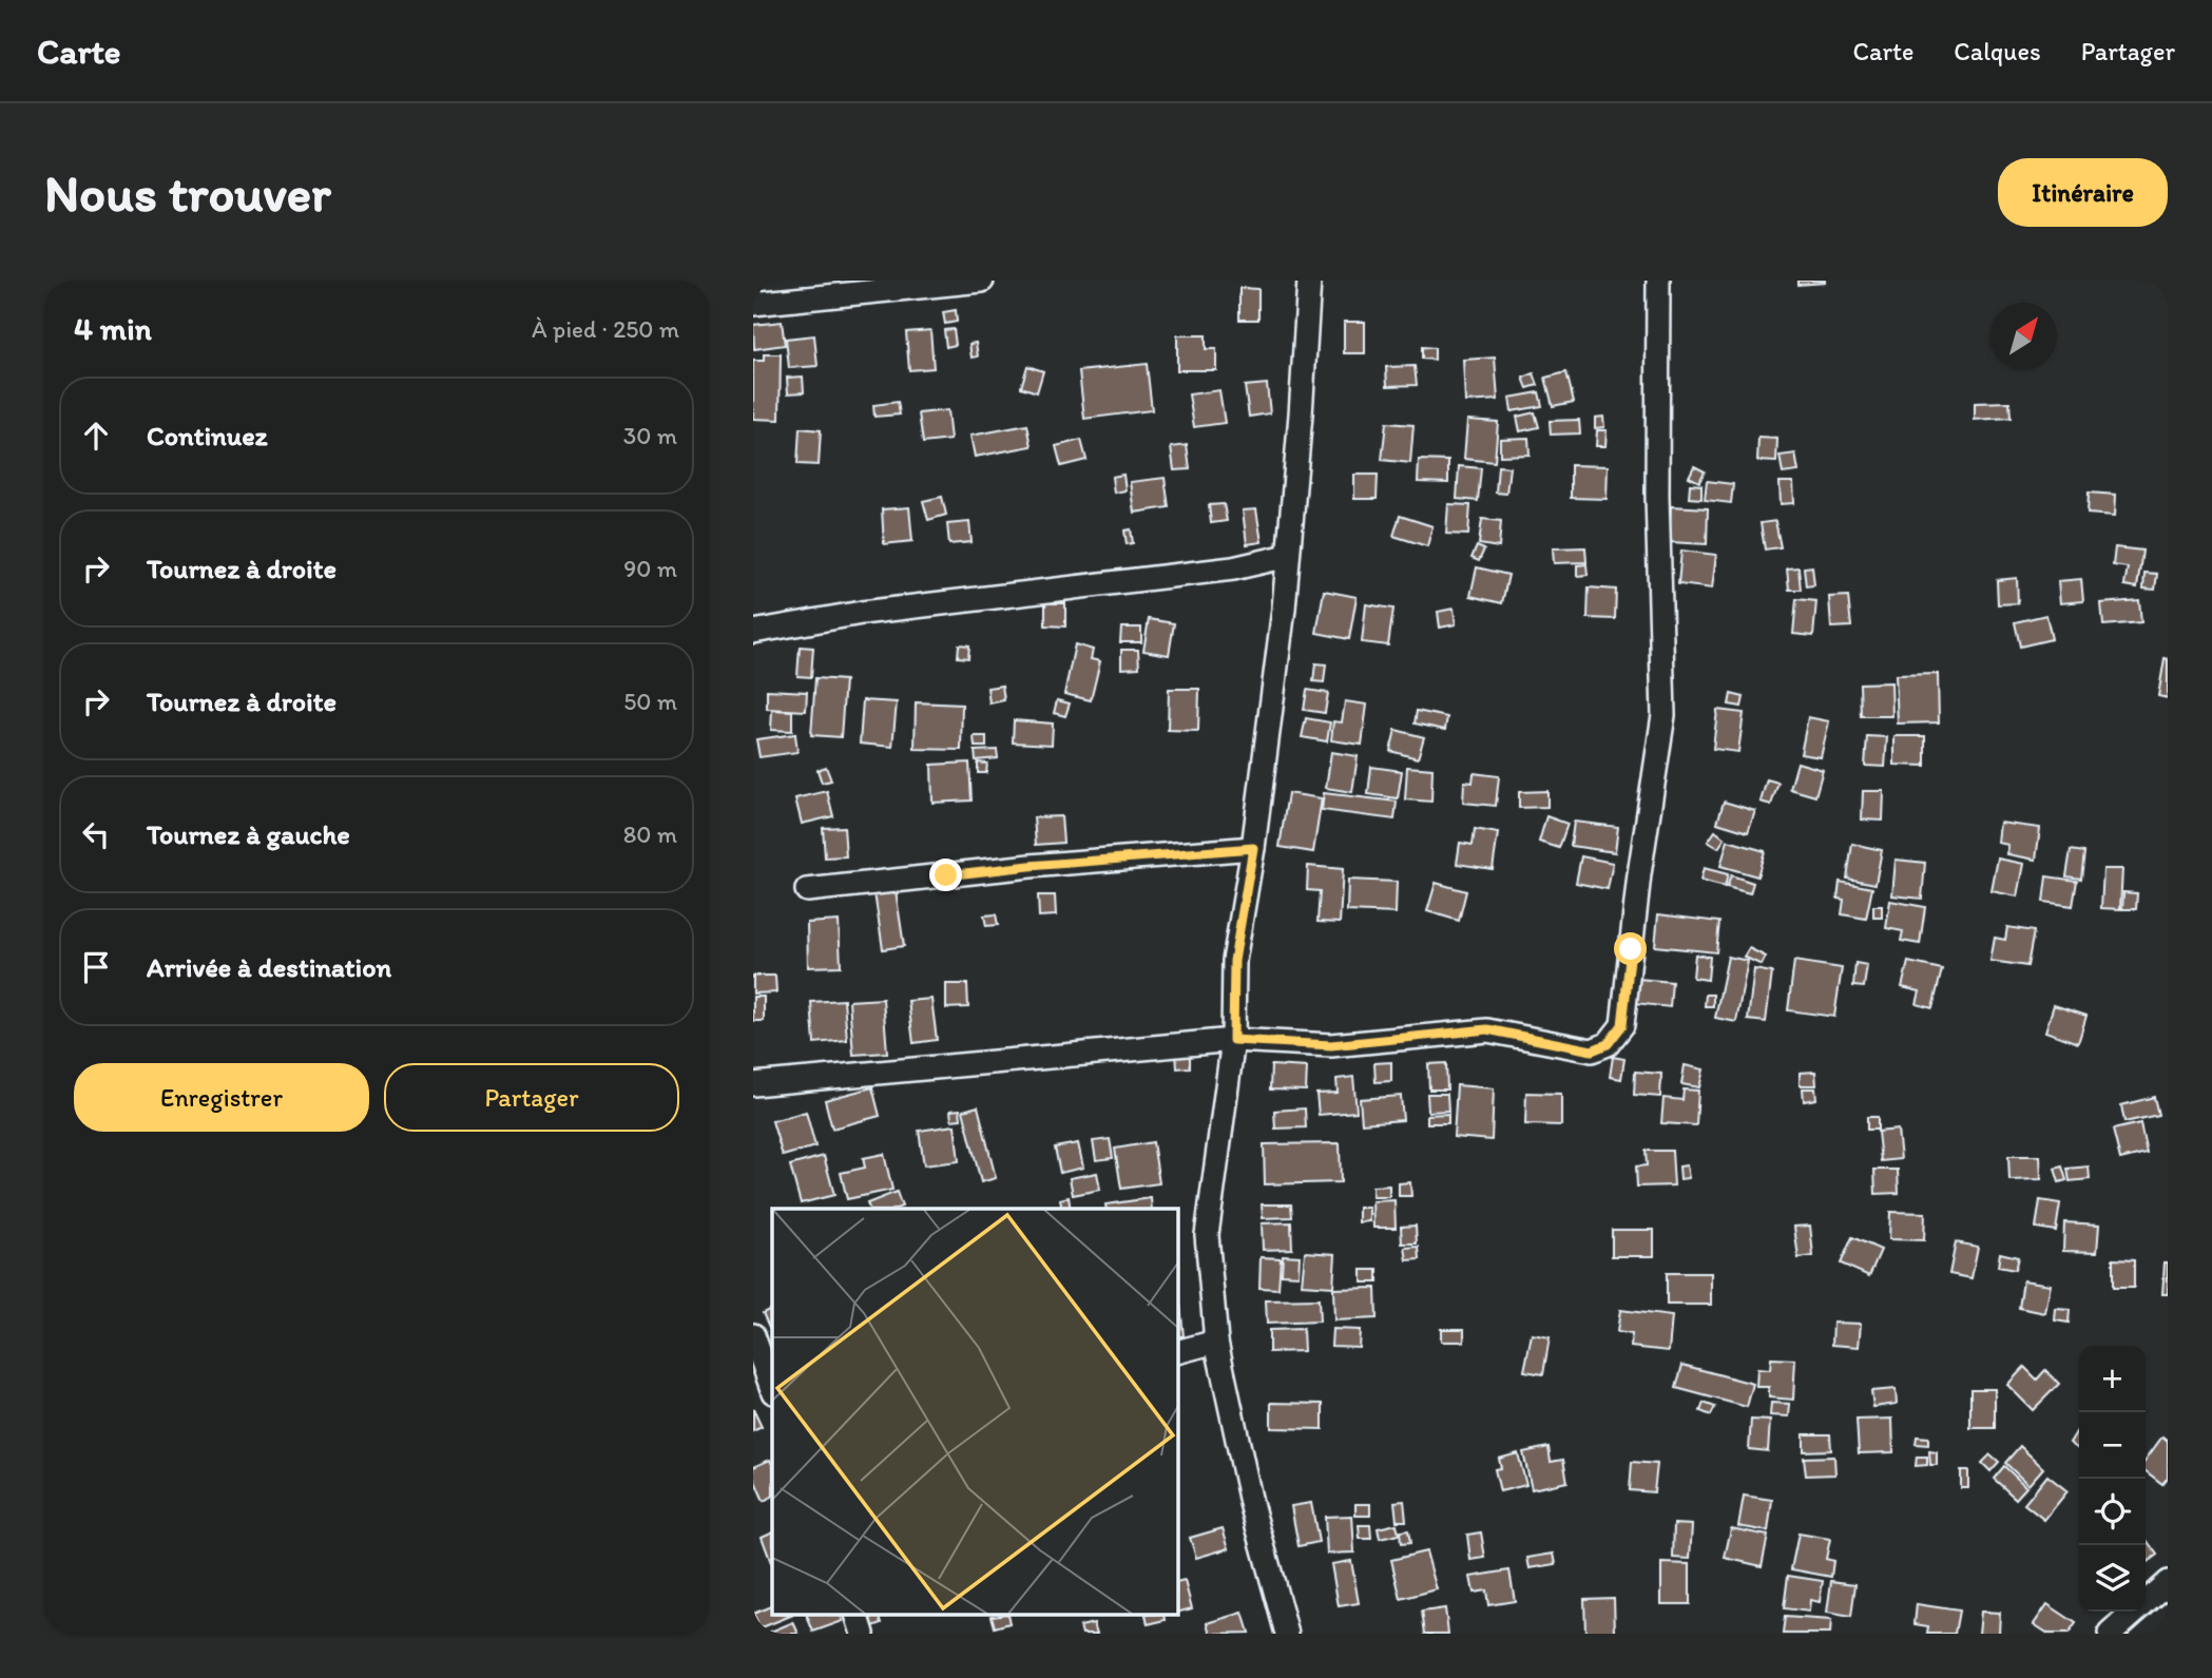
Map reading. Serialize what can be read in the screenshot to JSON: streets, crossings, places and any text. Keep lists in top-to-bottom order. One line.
{"north":"top right","page":{"header":"Carte","nav":["Carte","Calques","Partager"],"buttons":["Itinéraire",["Enregistrer","Partager"]],"title":"Nous trouver","heading":["4 min","À pied · 250 m"],"list":[["Continuez","30 m"],["Tournez à droite","90 m"],["Tournez à droite","50 m"],["Tournez à gauche","80 m"],"Arrivée à destination"],"map_buttons":["+","−"]}}
